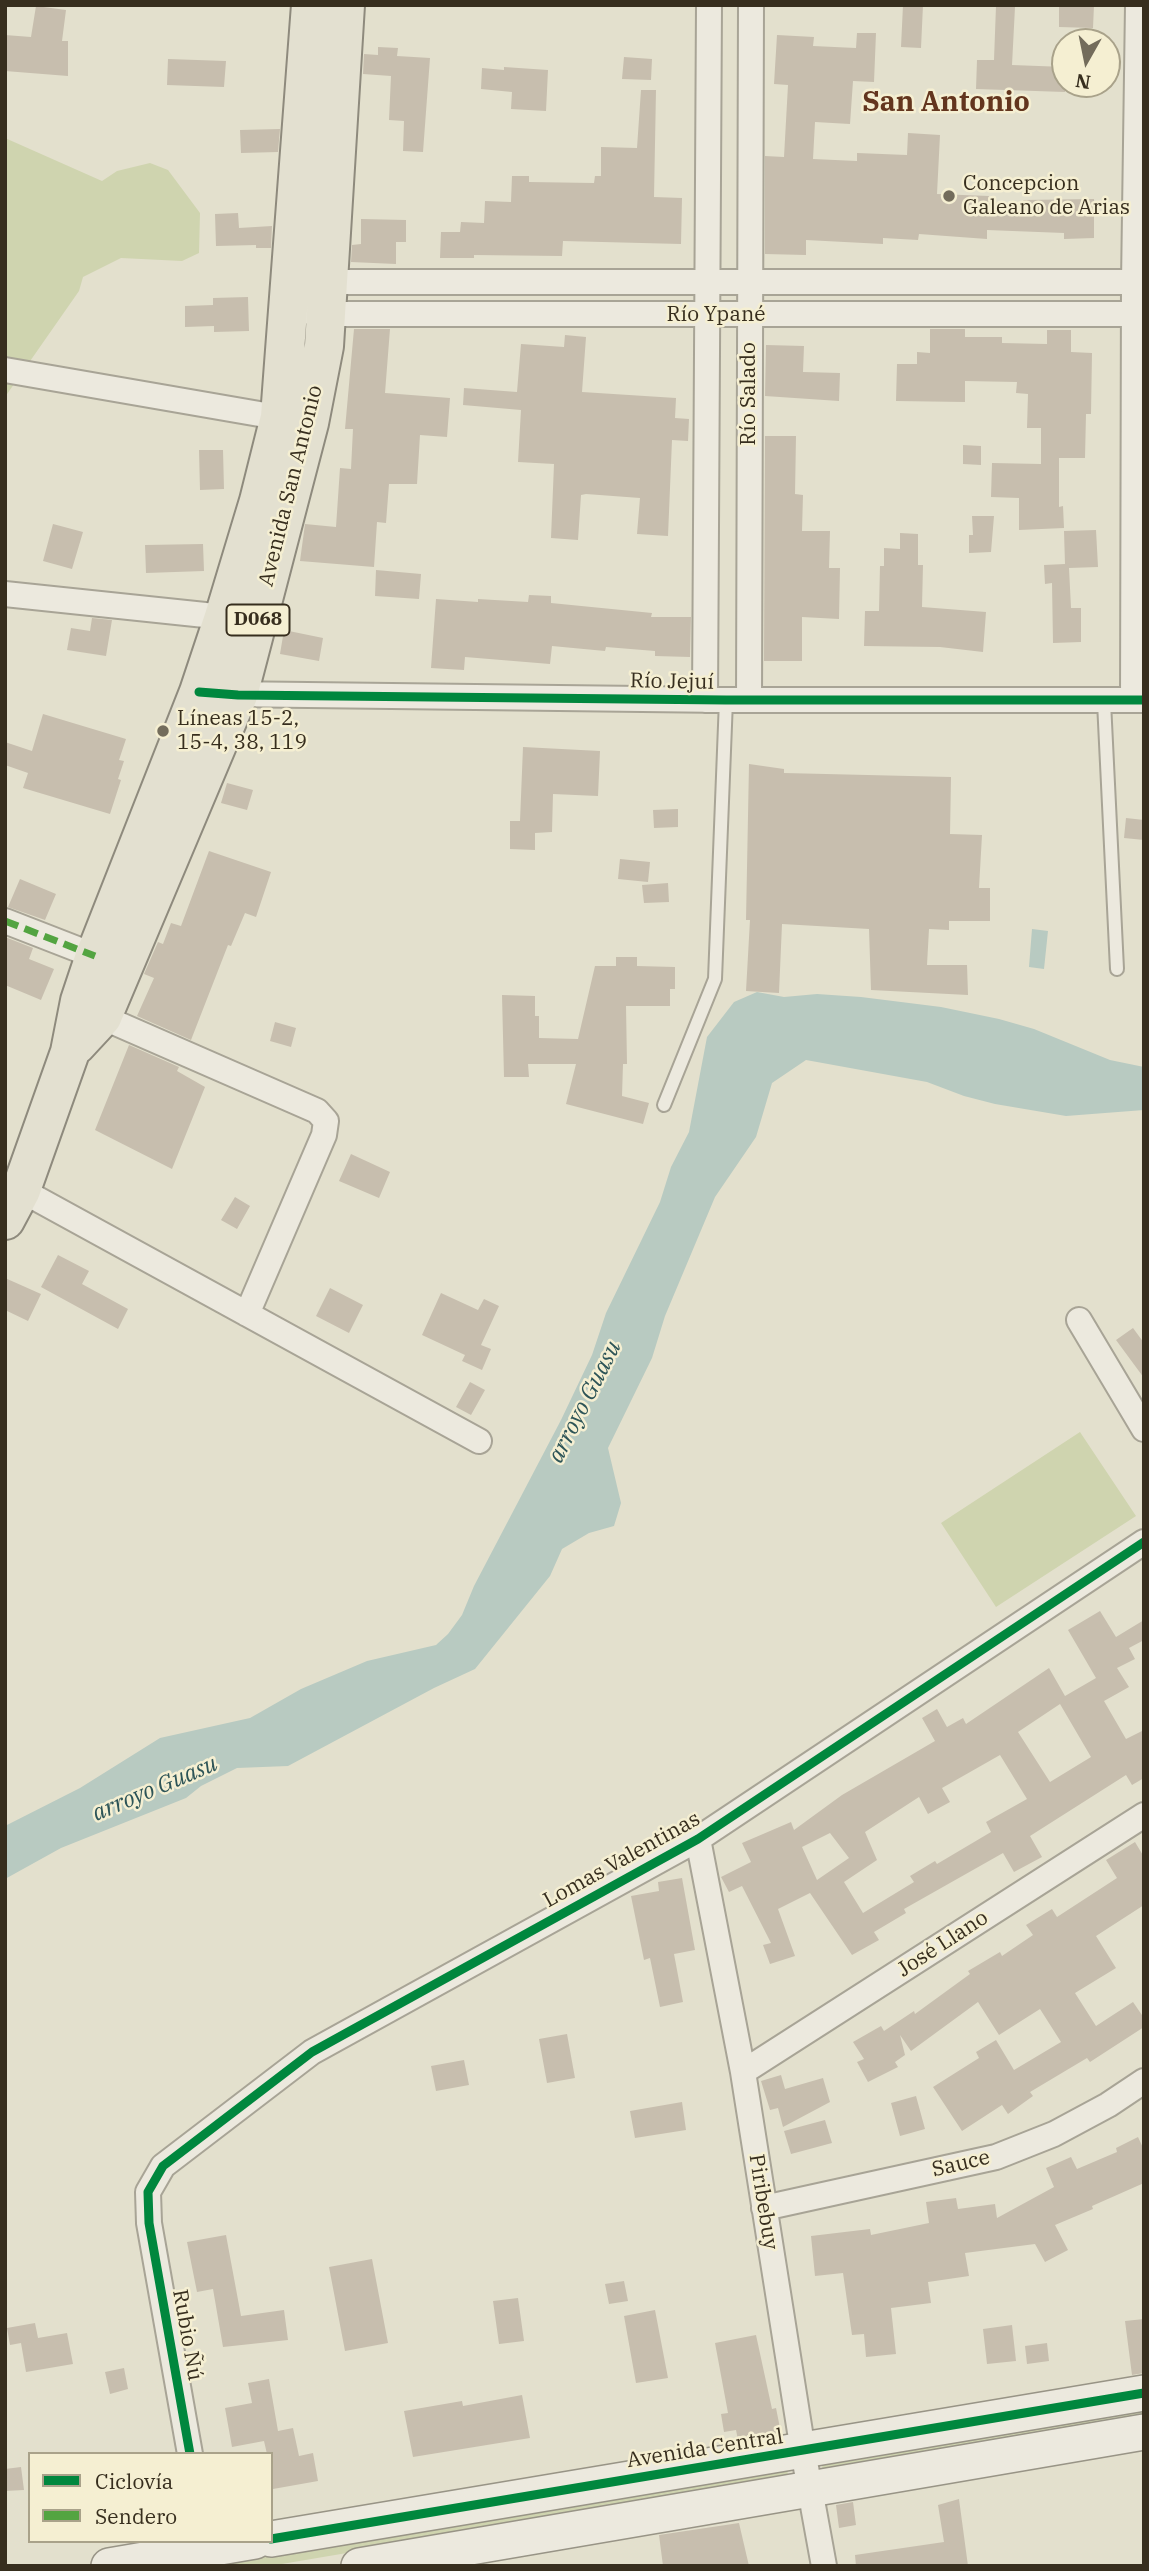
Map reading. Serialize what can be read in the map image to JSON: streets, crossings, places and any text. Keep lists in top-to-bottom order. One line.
{"streets":{"main road":["Avenida San Antonio","D068"],"street":["Río Ypané","Río Salado","Río Jejuí","Lomas Valentinas","José Llano","Sauce","Piribebuy","Rubio Ñú","Avenida Central"]},"crossings":[["Río Ypané","Río Salado"],["Río Ypané","Avenida San Antonio"],["Río Salado","Río Jejuí"],["Avenida San Antonio","Río Jejuí"],["Lomas Valentinas","Piribebuy"],["Lomas Valentinas","Rubio Ñú"],["José Llano","Piribebuy"],["Sauce","Piribebuy"],["Piribebuy","Avenida Central"]],"districts":["San Antonio"],"water":["arroyo Guasu"],"places":["Concepcion Galeano de Arias","Líneas 15-2, 15-4, 38, 119"],"legend":["Ciclovía","Sendero"],"north":"bottom"}
